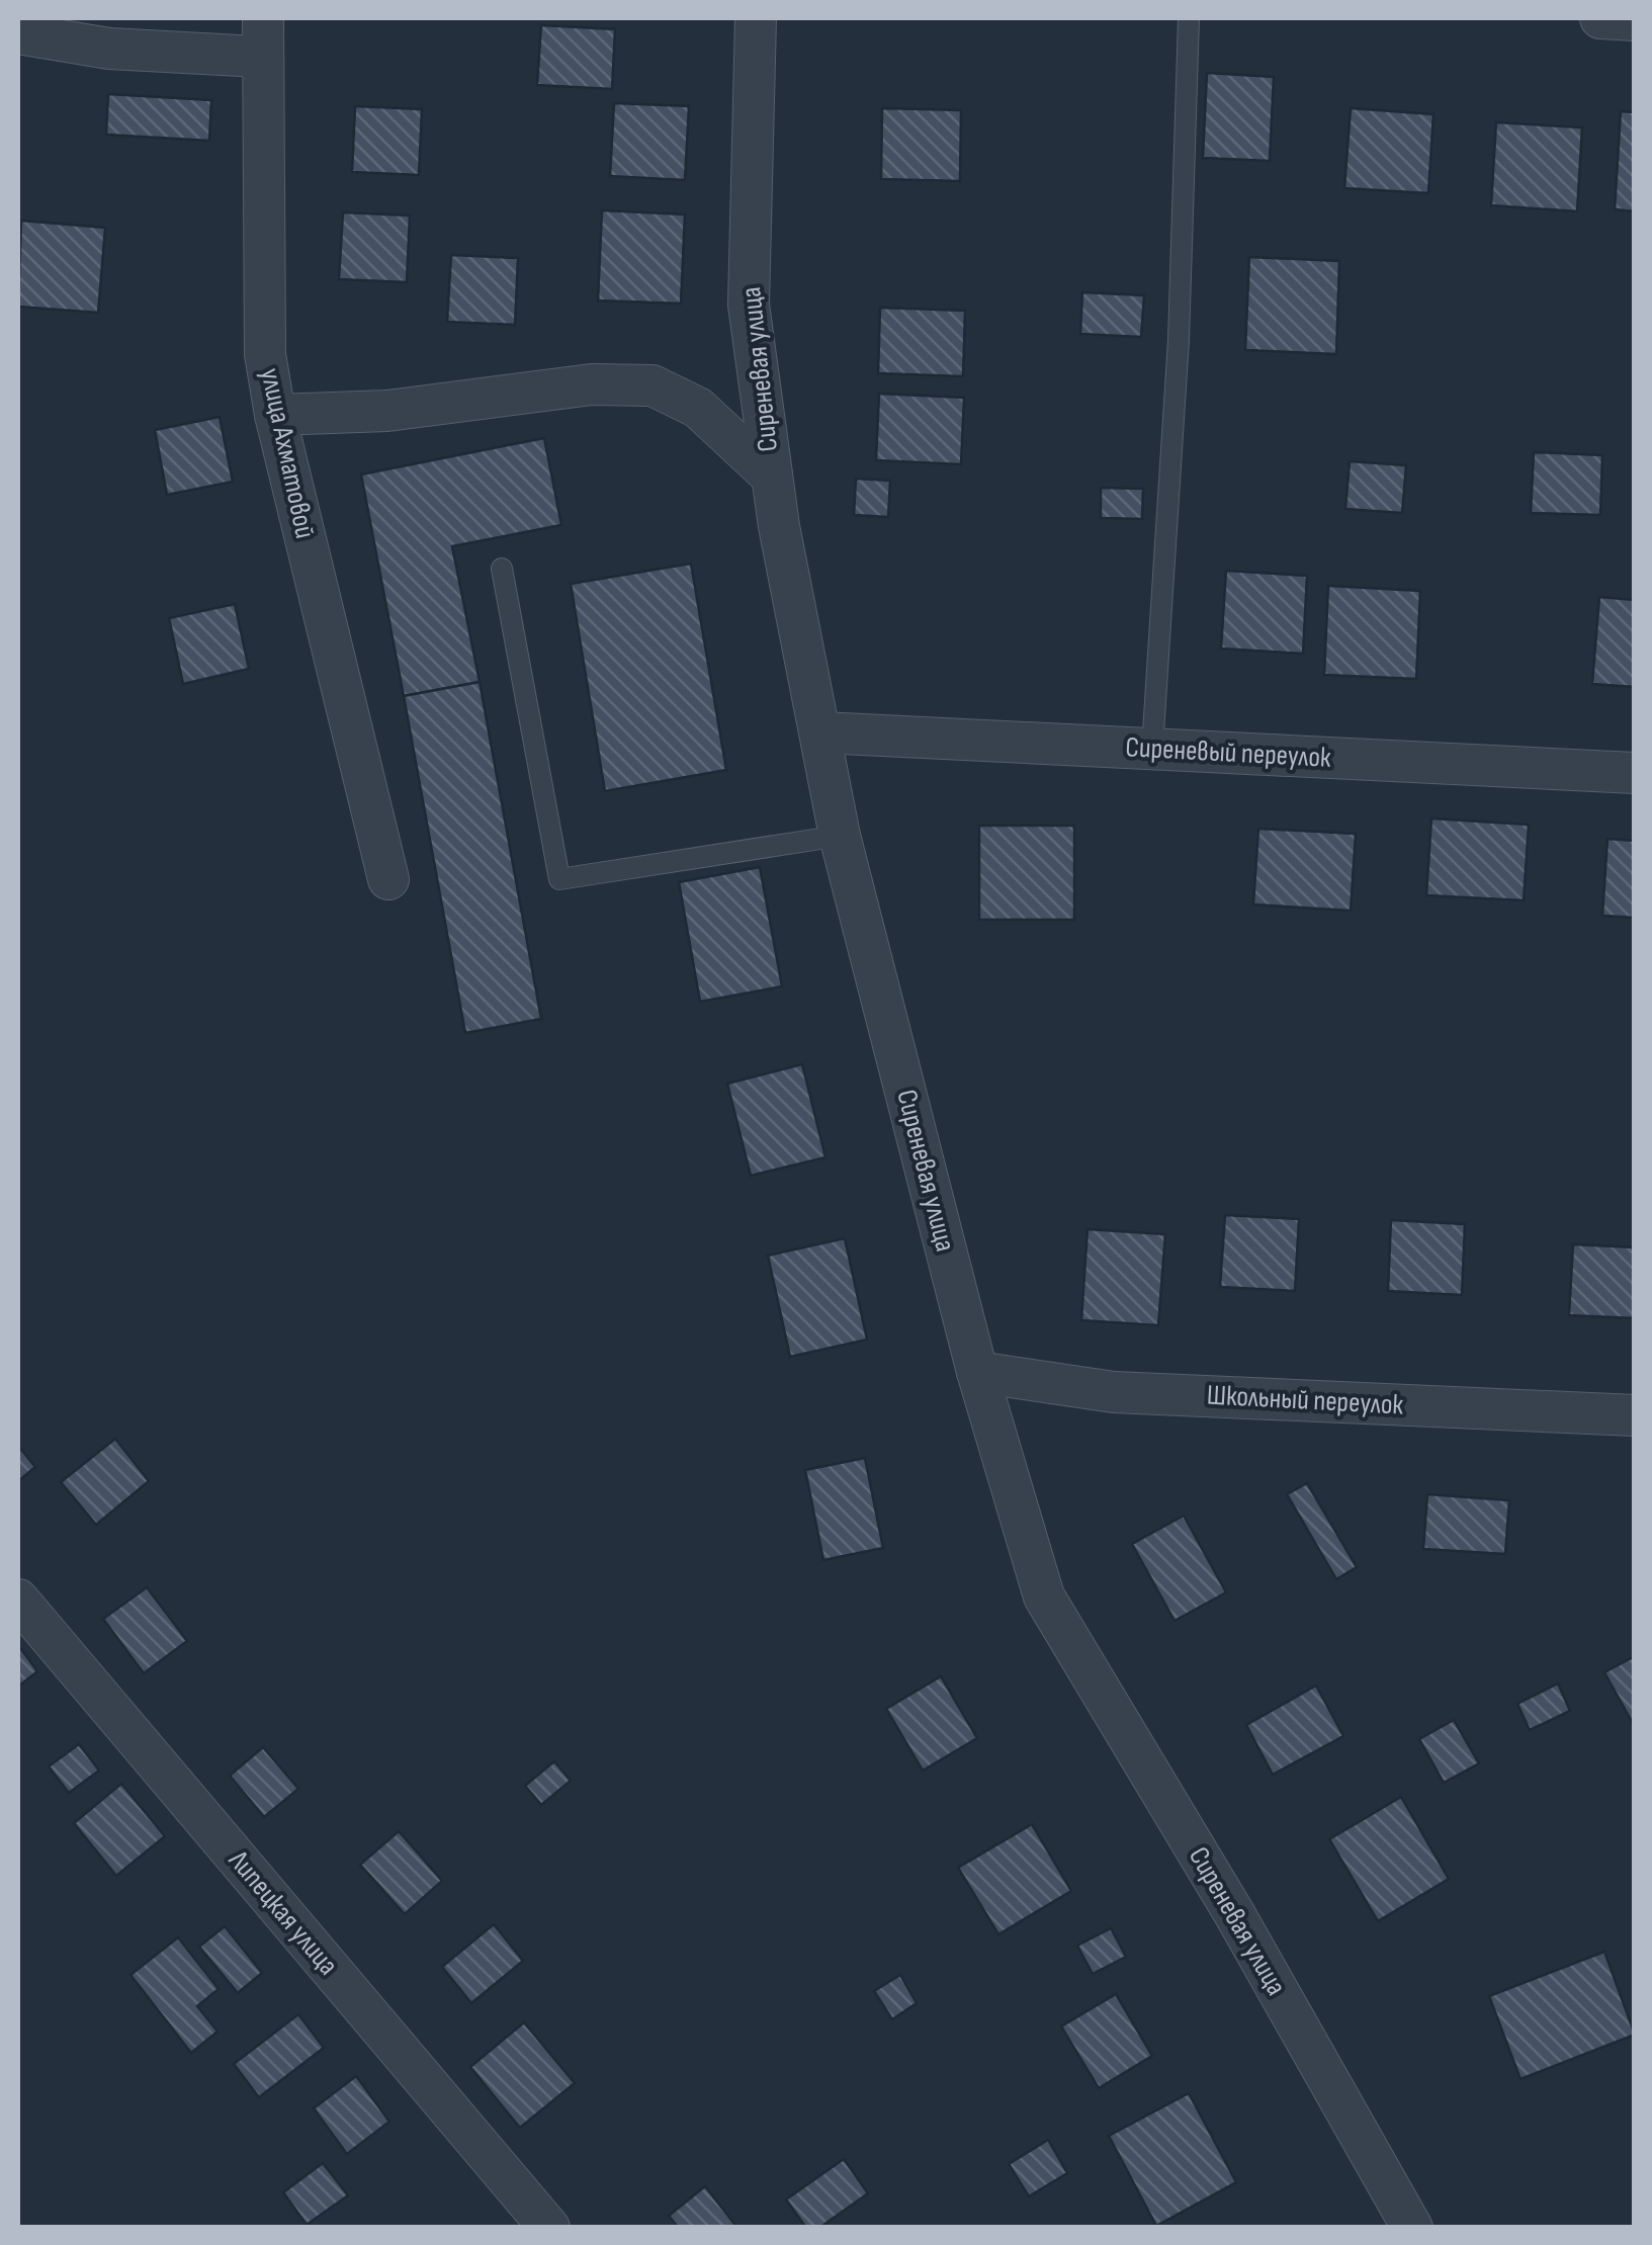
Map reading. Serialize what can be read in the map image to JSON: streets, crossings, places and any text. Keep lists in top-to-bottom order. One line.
{"streets":{"street":["Сиреневая улица","улица Ахматовой","Сиреневый переулок","Школьный переулок","Липецкая улица"]},"crossings":[["Сиреневая улица","Сиреневый переулок"],["Сиреневая улица","Школьный переулок"]]}
